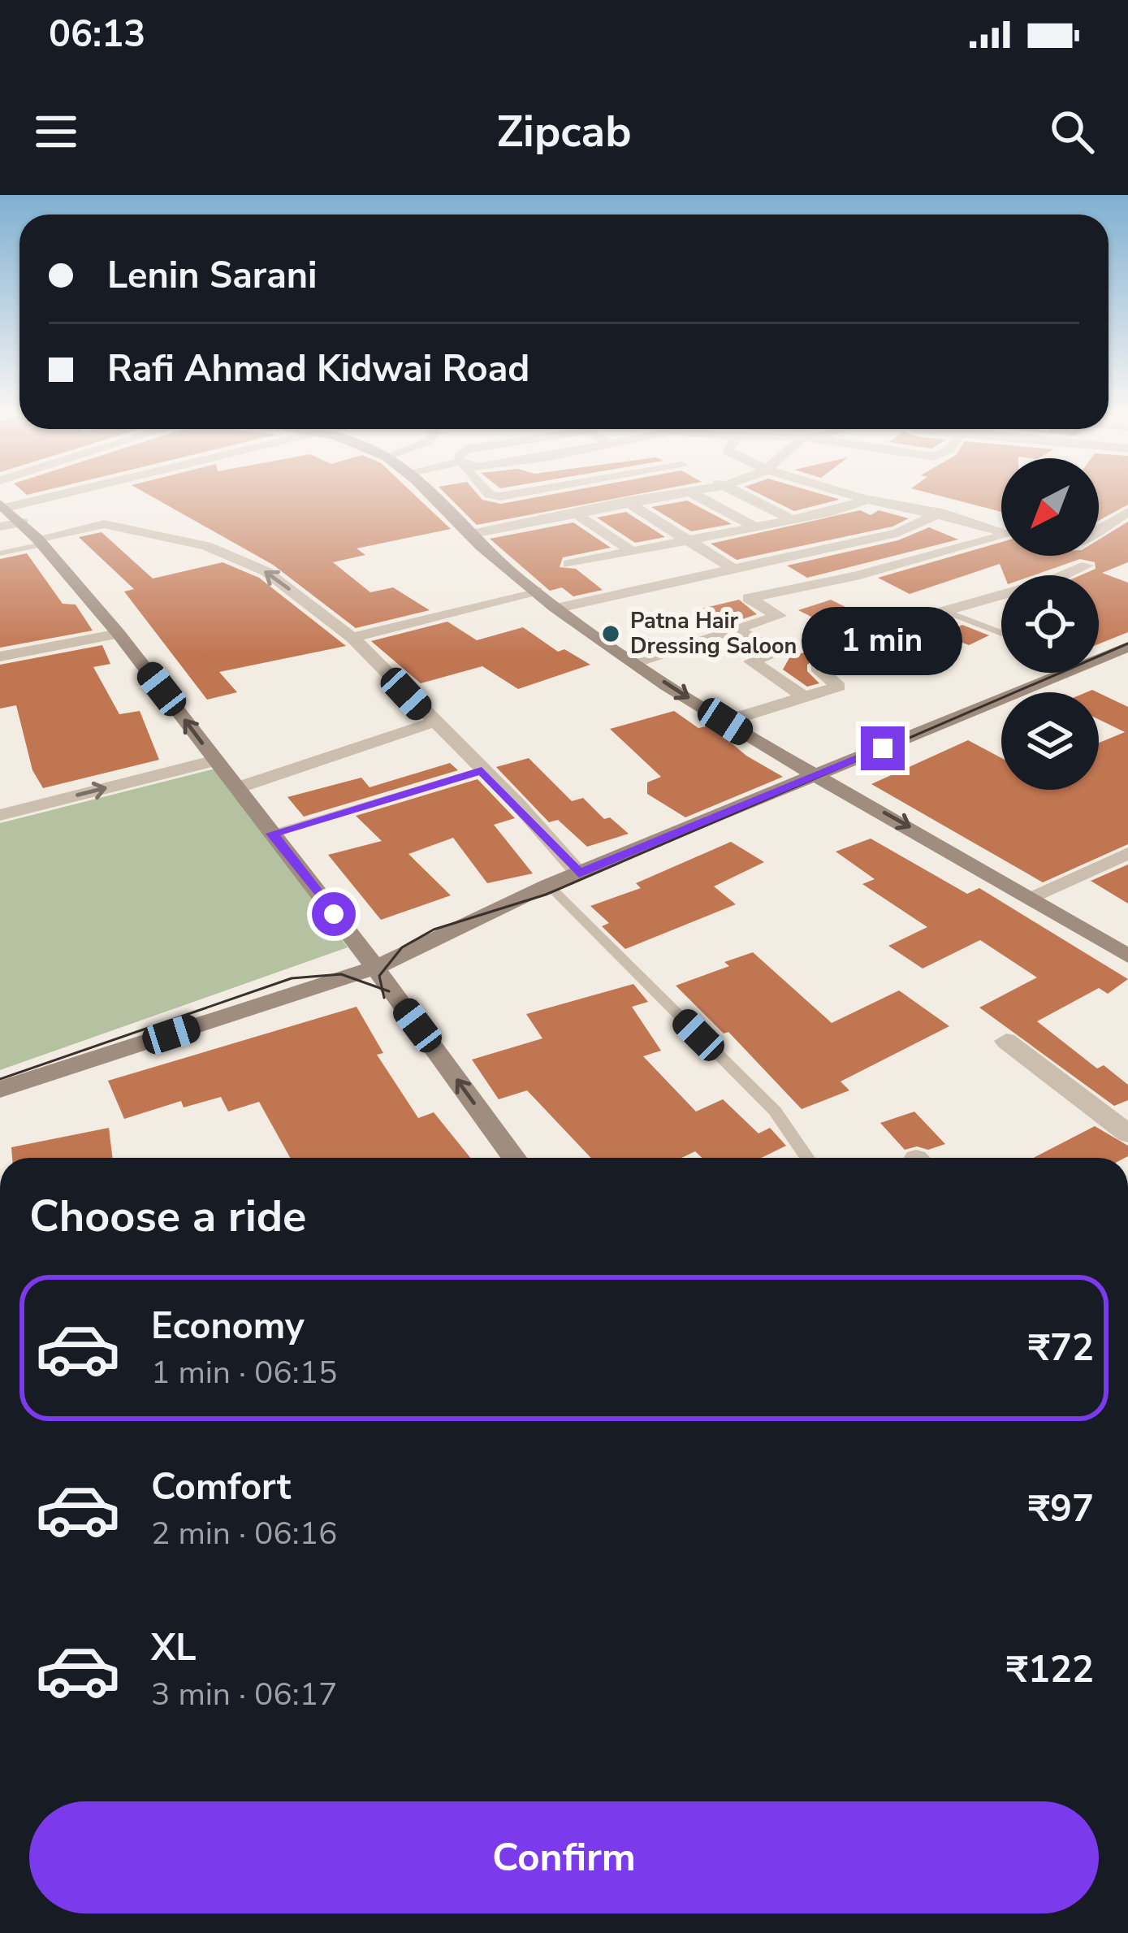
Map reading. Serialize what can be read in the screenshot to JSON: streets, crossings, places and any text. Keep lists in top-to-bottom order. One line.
{"places":["Patna Hair Dressing Saloon"],"north":"bottom left","page":{"status":"06:13","header":"Zipcab","banner":["Lenin Sarani","Rafi Ahmad Kidwai Road"],"bubble":"1 min","heading":"Choose a ride","list":[{"name":"Economy","note":"1 min · 06:15","value":"₹72"},{"name":"Comfort","note":"2 min · 06:16","value":"₹97"},{"name":"XL","note":"3 min · 06:17","value":"₹122"}],"buttons":"Confirm"}}
